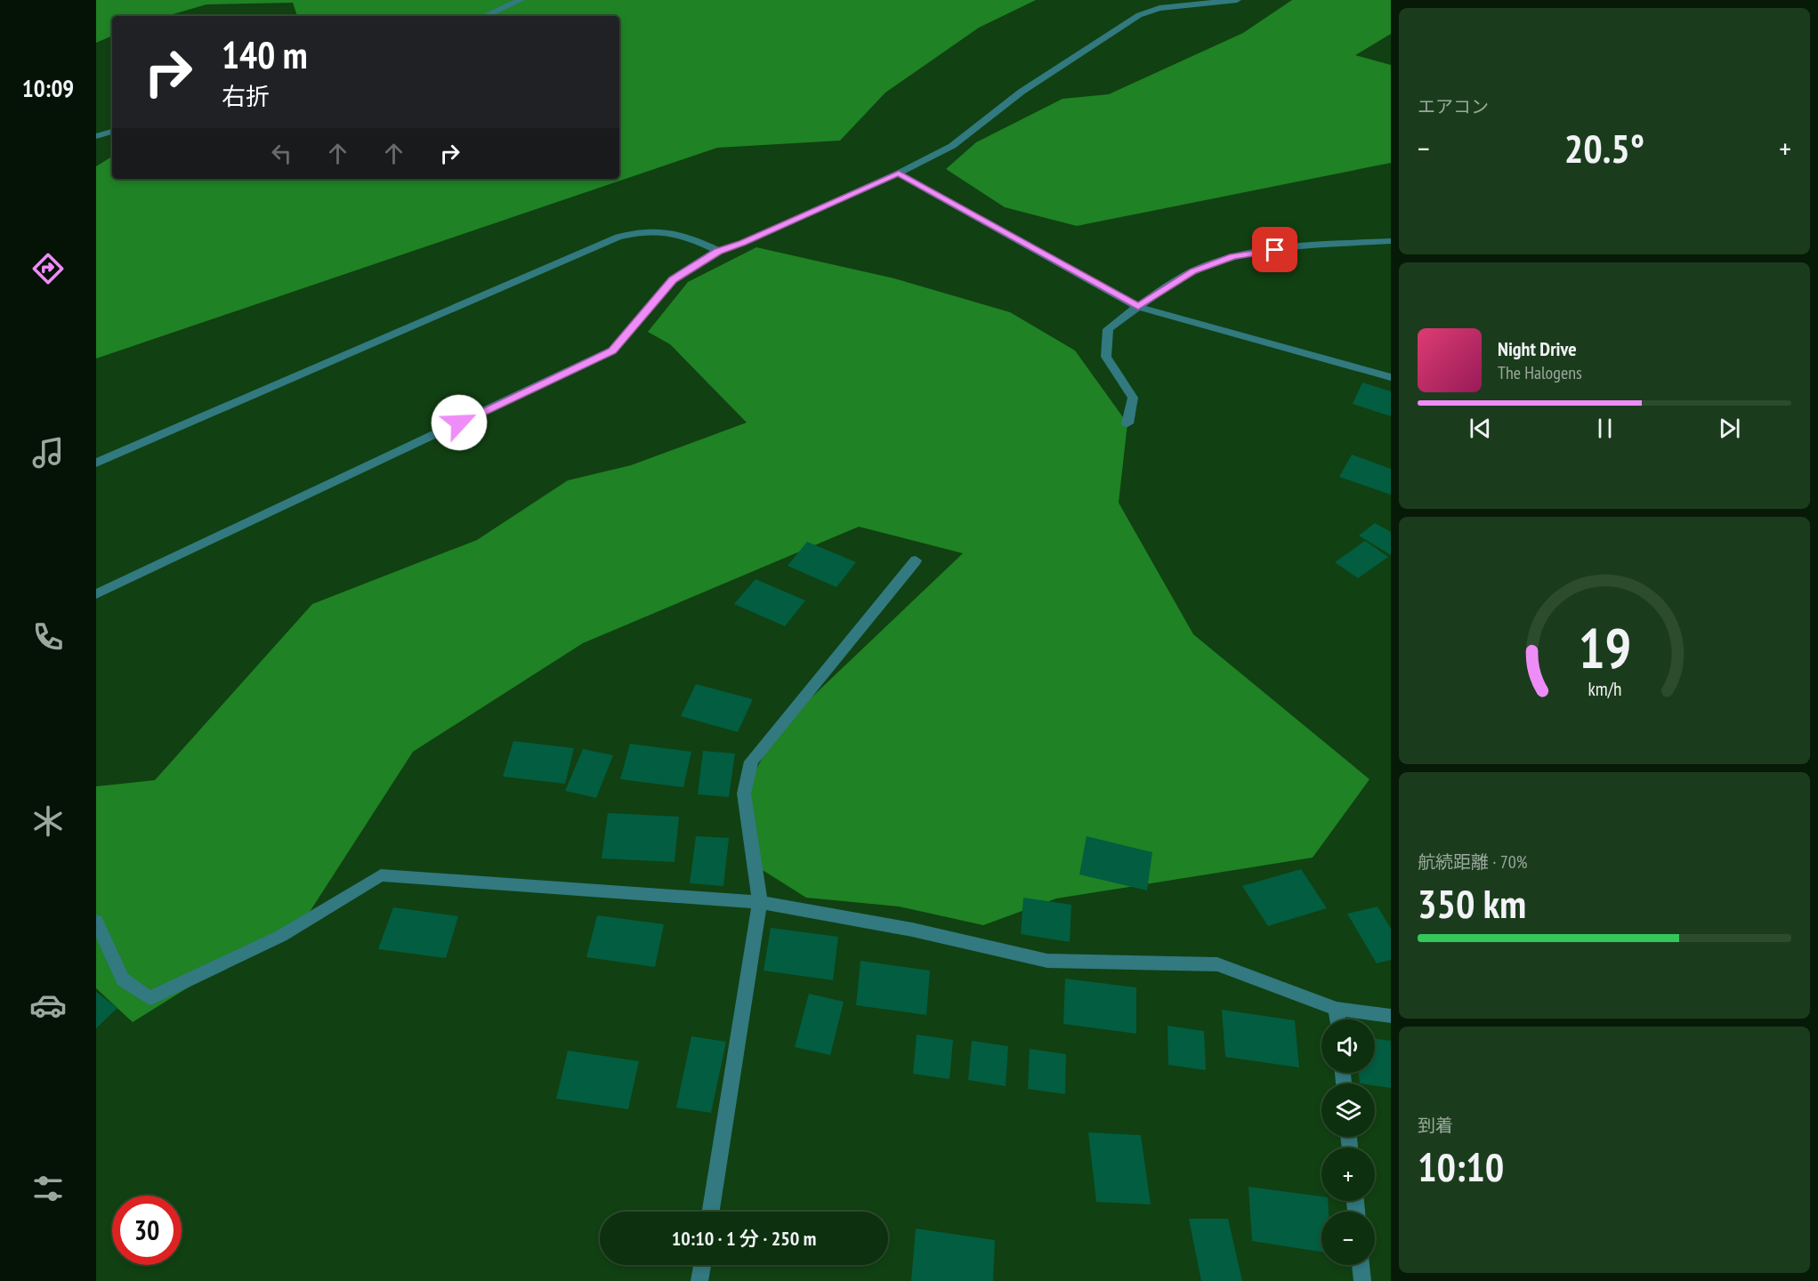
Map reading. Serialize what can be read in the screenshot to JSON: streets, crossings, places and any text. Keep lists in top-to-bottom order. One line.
{"page":{"tabs":"10:09","tile":["エアコン",["航続距離 · 70%","350 km"],["到着","10:10"]],"turn":["140 m","右折"],"heat":["−","20.5°","+"],"song":["Night Drive","The Halogens"],"map_buttons":["+","−"],"limit":"30","trip":"10:10 · 1 分 · 250 m","gauge":["19","km/h"]}}
